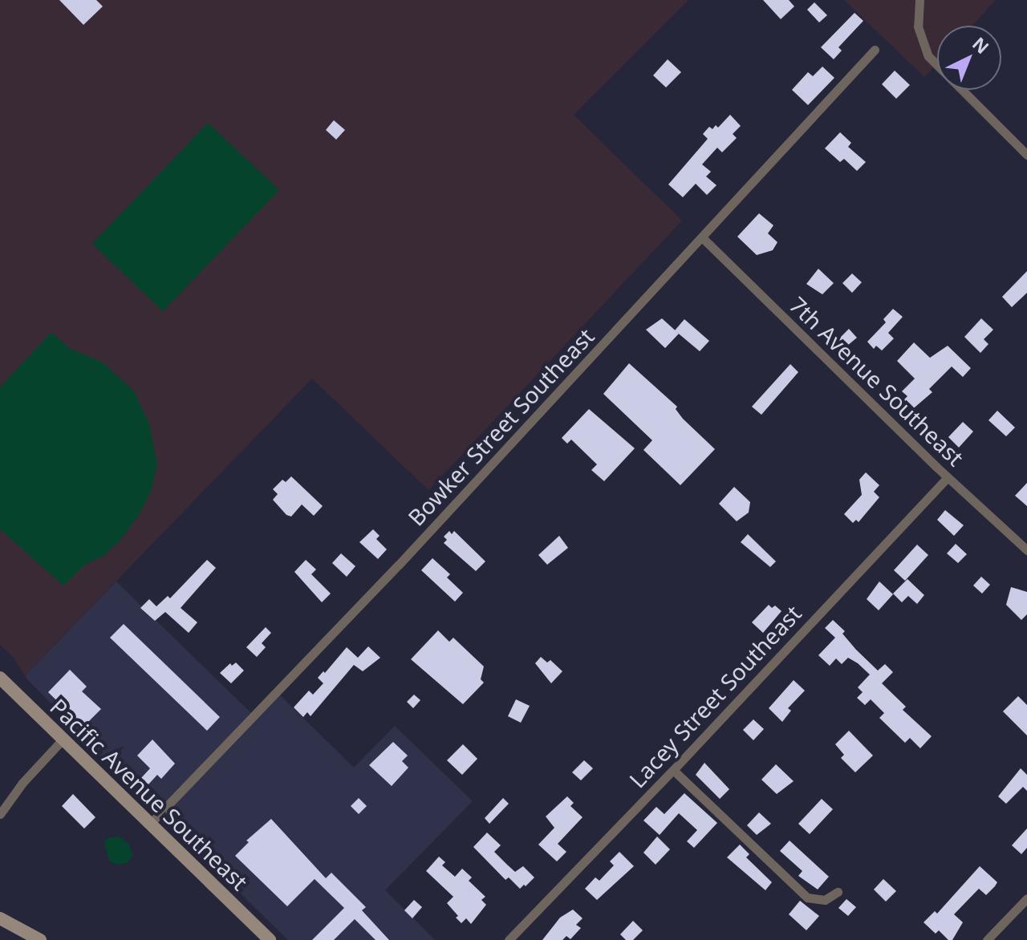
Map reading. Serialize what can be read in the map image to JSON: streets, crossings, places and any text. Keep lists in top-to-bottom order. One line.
{"streets":{"main road":["Pacific Avenue Southeast"],"street":["7th Avenue Southeast","Bowker Street Southeast","Lacey Street Southeast"]},"crossings":[["7th Avenue Southeast","Bowker Street Southeast"],["7th Avenue Southeast","Lacey Street Southeast"],["Bowker Street Southeast","Pacific Avenue Southeast"]],"north":"top right"}
